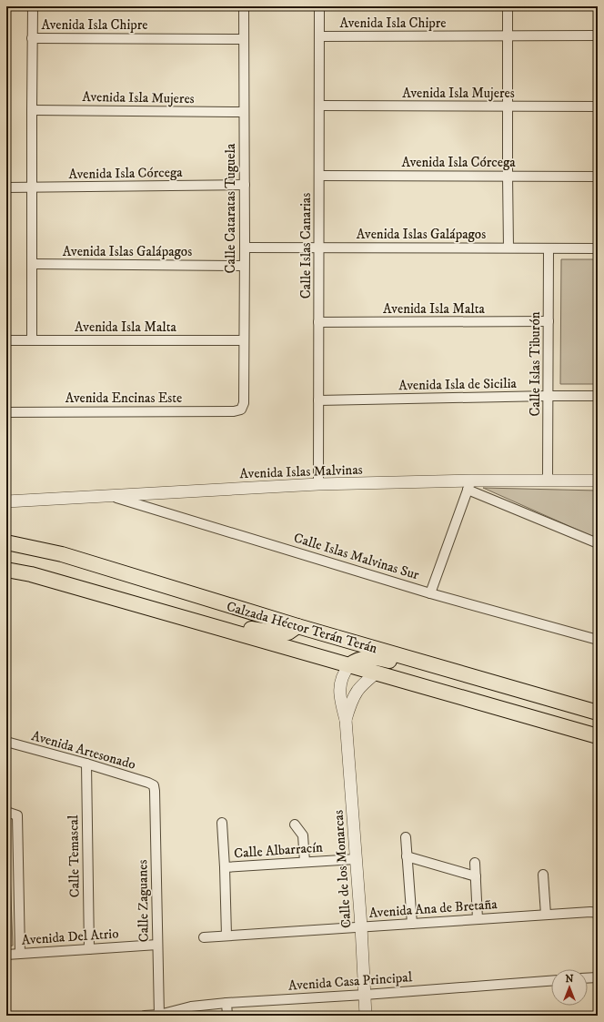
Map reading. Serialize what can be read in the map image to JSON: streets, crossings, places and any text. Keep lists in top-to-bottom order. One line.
{"streets":{"main road":["Calzada Héctor Terán Terán"],"street":["Avenida Isla Chipre","Avenida Isla Mujeres","Avenida Isla Córcega","Calle Cataratas Tuguela","Avenida Islas Galápagos","Calle Islas Canarias","Avenida Isla Malta","Calle Islas Tiburón","Avenida Isla de Sicilia","Avenida Encinas Este","Avenida Islas Malvinas","Calle Islas Malvinas Sur","Avenida Artesonado","Calle Albarracín","Calle Temascal","Calle de los Monarcas","Calle Zaguanes","Avenida Ana de Bretaña","Avenida Del Atrio","Avenida Casa Principal"]},"crossings":[["Avenida Isla Chipre","Calle Cataratas Tuguela"],["Avenida Isla Chipre","Calle Islas Canarias"],["Avenida Isla Mujeres","Calle Cataratas Tuguela"],["Avenida Isla Mujeres","Calle Islas Canarias"],["Avenida Isla Córcega","Calle Cataratas Tuguela"],["Avenida Isla Córcega","Calle Islas Canarias"],["Calle Cataratas Tuguela","Avenida Islas Galápagos"],["Calle Cataratas Tuguela","Avenida Isla Malta"],["Calle Cataratas Tuguela","Avenida Encinas Este"],["Avenida Islas Galápagos","Calle Islas Canarias"],["Avenida Islas Galápagos","Calle Islas Tiburón"],["Calle Islas Canarias","Avenida Isla Malta"],["Calle Islas Canarias","Avenida Isla de Sicilia"],["Calle Islas Canarias","Avenida Islas Malvinas"],["Avenida Isla Malta","Calle Islas Tiburón"],["Calle Islas Tiburón","Avenida Isla de Sicilia"],["Calle Islas Tiburón","Avenida Islas Malvinas"],["Avenida Islas Malvinas","Calle Islas Malvinas Sur"],["Calzada Héctor Terán Terán","Calle de los Monarcas"],["Avenida Artesonado","Calle Temascal"],["Avenida Artesonado","Calle Zaguanes"],["Calle Albarracín","Calle de los Monarcas"],["Calle Temascal","Avenida Del Atrio"],["Calle de los Monarcas","Avenida Ana de Bretaña"],["Calle de los Monarcas","Avenida Casa Principal"],["Calle Zaguanes","Avenida Del Atrio"],["Calle Zaguanes","Avenida Casa Principal"]],"north":"top"}
